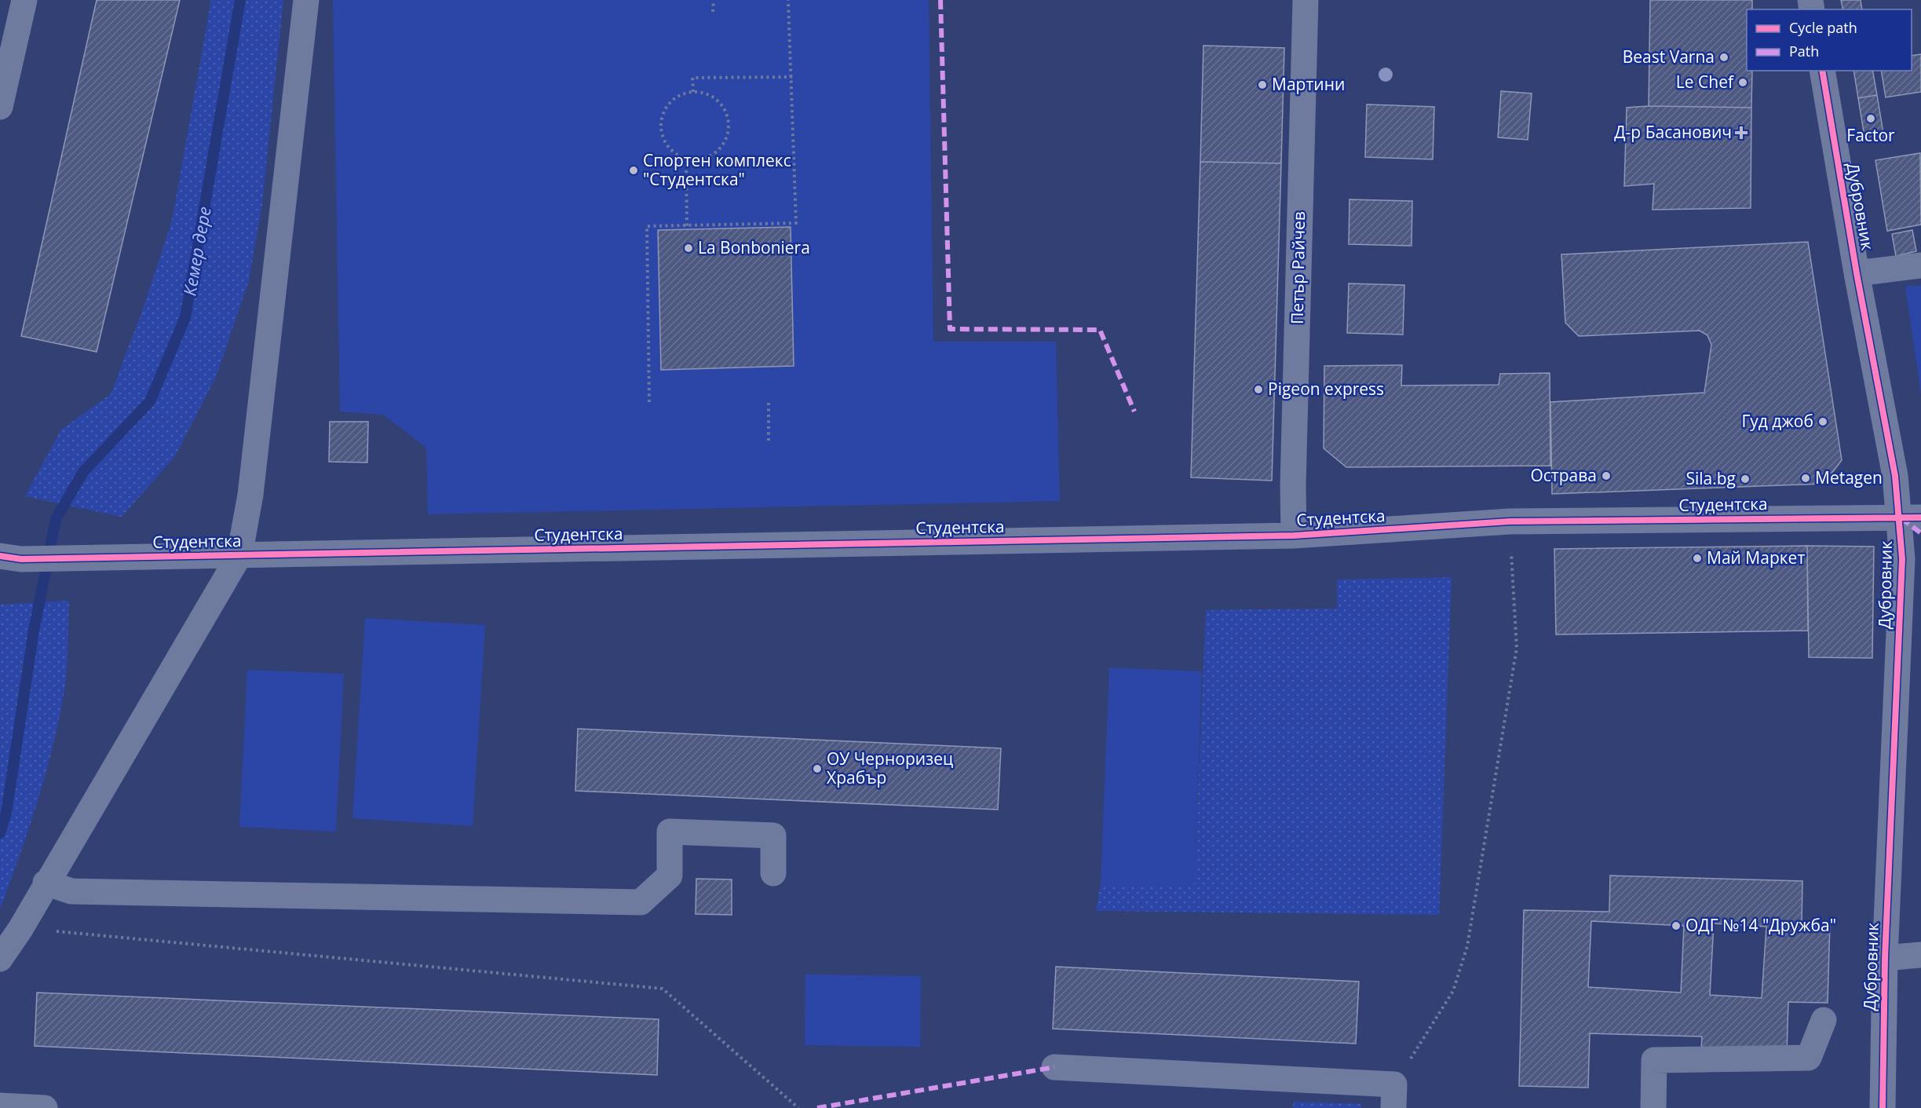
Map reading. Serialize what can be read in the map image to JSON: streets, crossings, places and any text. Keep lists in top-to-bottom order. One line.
{"streets":{"street":["Дубровник","Петър Райчев","Студентска"]},"crossings":[["Дубровник","Студентска"],["Петър Райчев","Студентска"]],"water":["Кемер дере"],"places":{"other":["Beast Varna","Le Chef","Мартини","Factor","Спортен комплекс \"Студентска\"","La Bonboniera","Pigeon express","Гуд джоб","Острава","Metagen","Sila.bg","Май Маркет","ОУ Черноризец Храбър","ОДГ №14 \"Дружба\""],"health":["Д-р Басанович"]},"legend":["Cycle path","Path"]}
